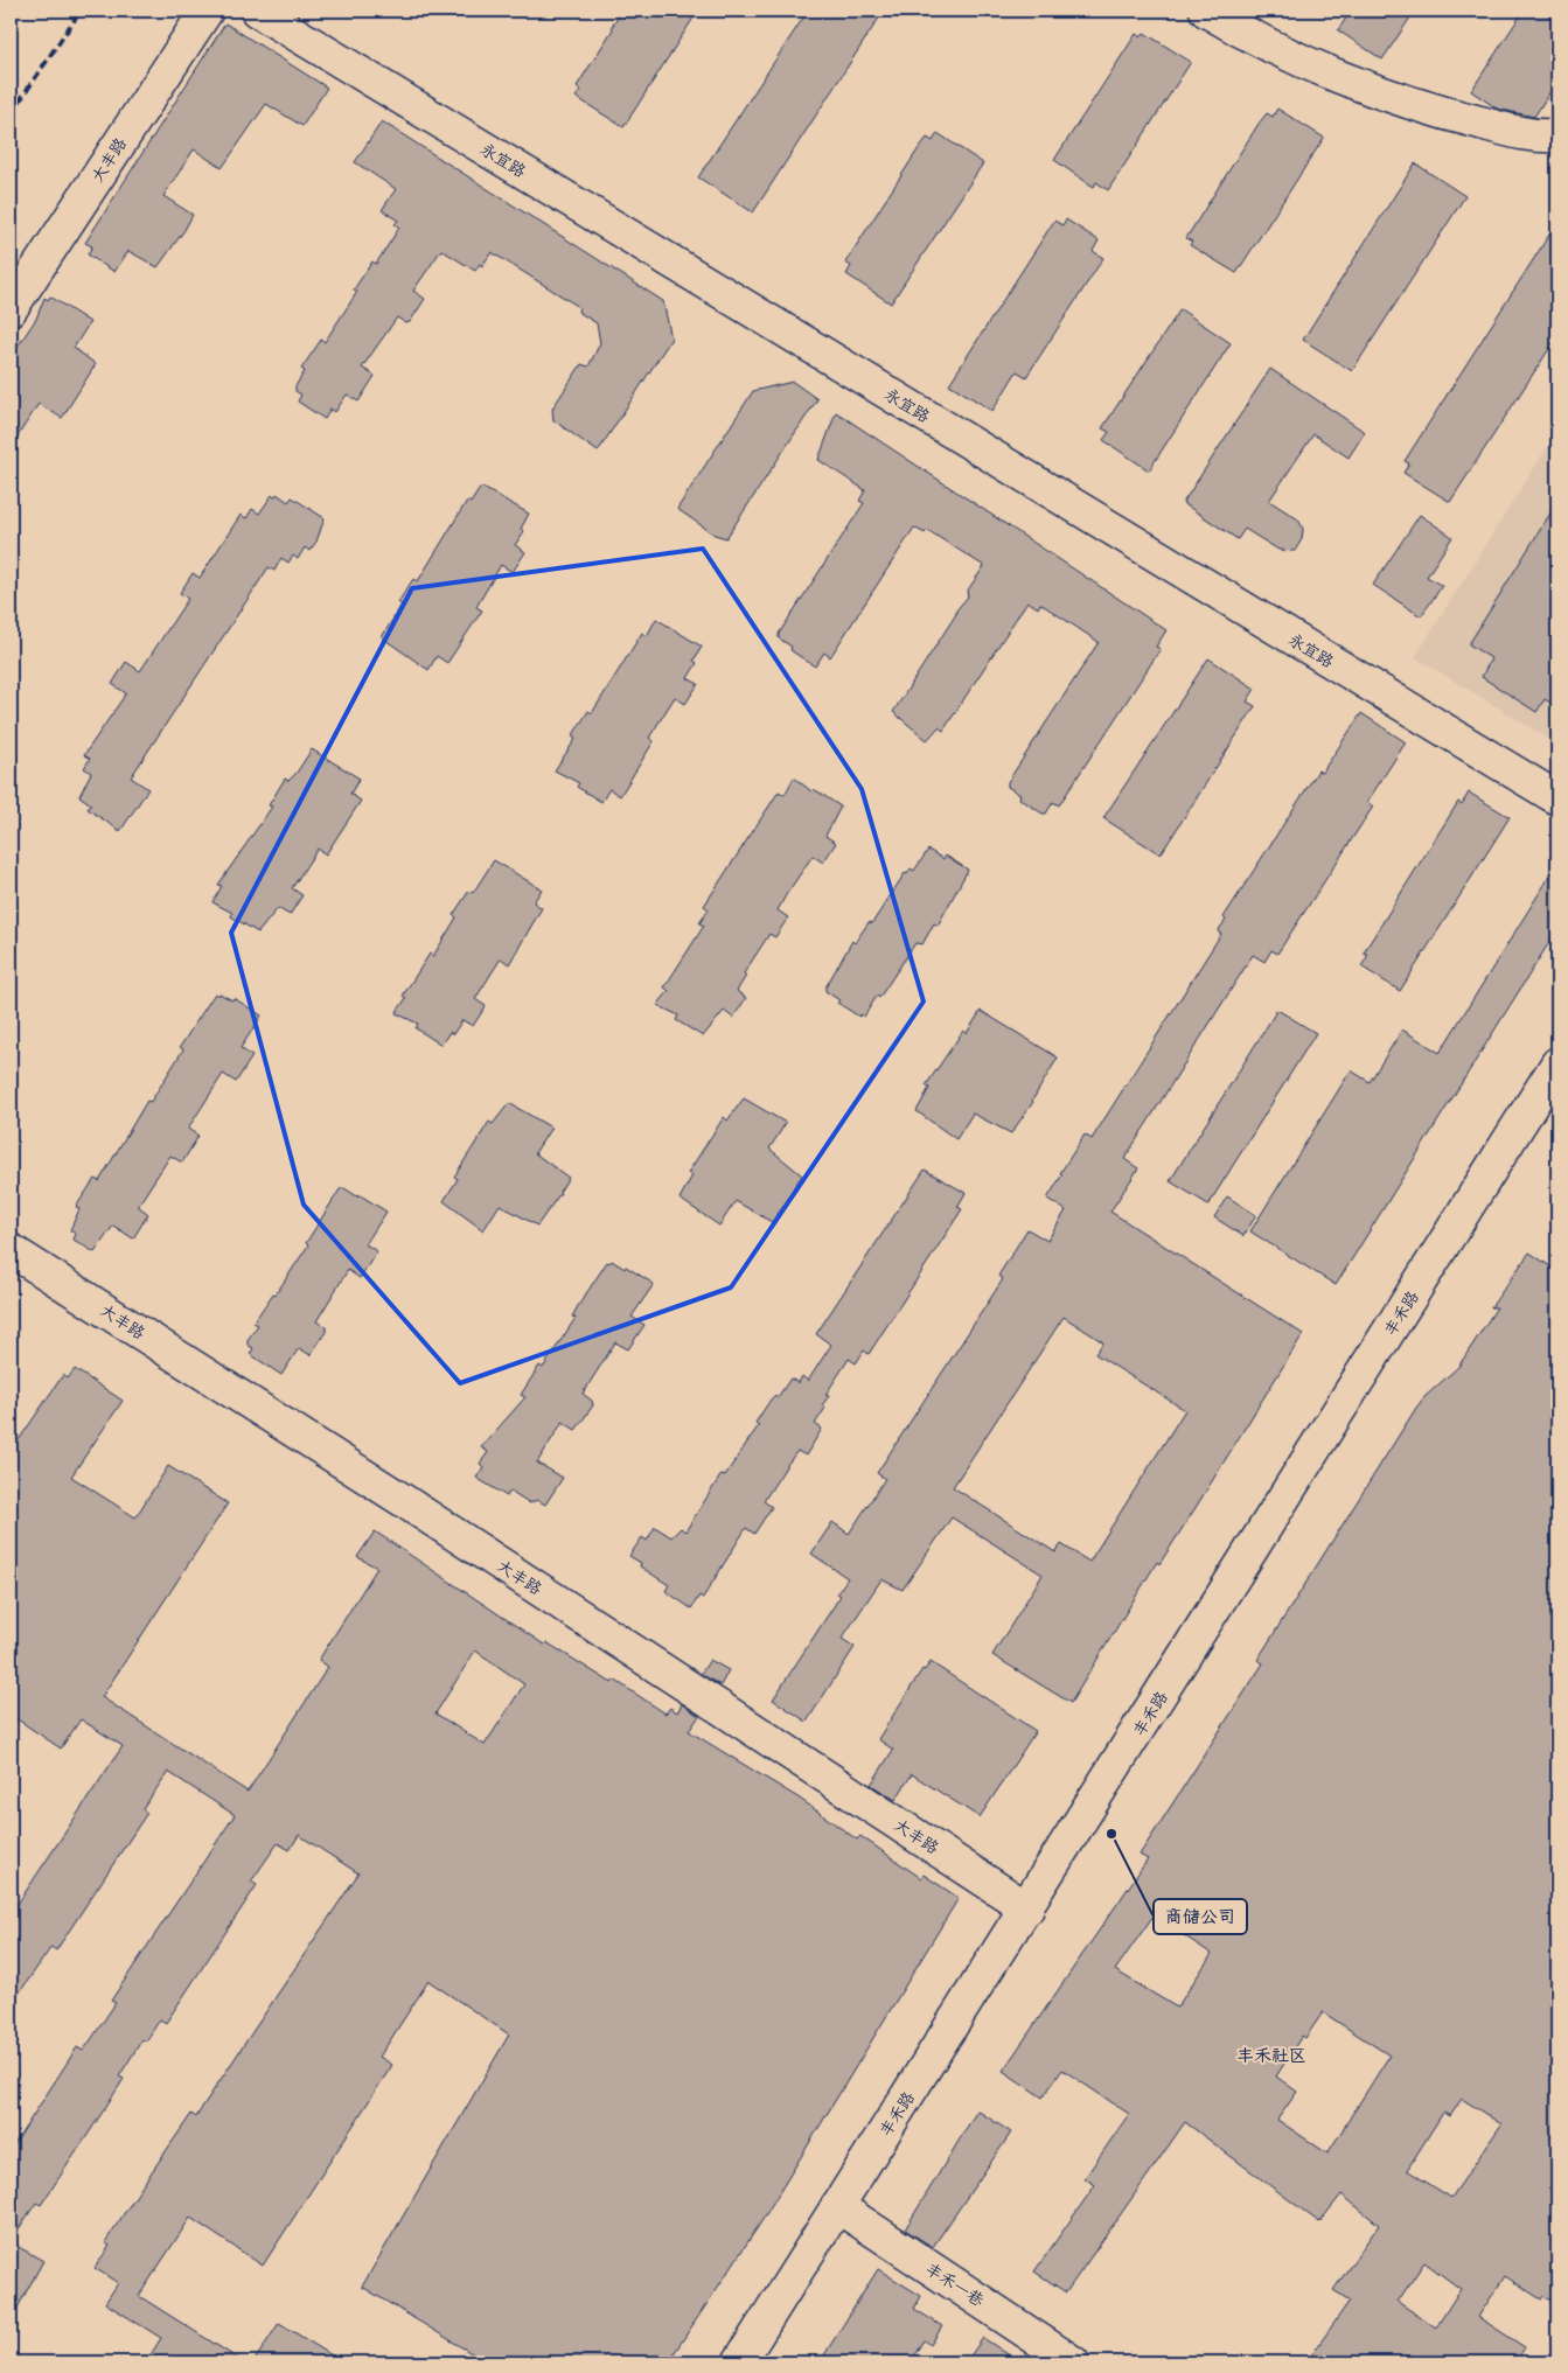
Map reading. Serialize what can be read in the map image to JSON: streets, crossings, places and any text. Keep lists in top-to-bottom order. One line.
{"streets":{"street":["大丰路","永宜路","丰禾路","丰禾一巷"]},"crossings":[["大丰路","丰禾路"],["丰禾路","丰禾一巷"]],"districts":["丰禾社区"],"places":["商储公司"]}
